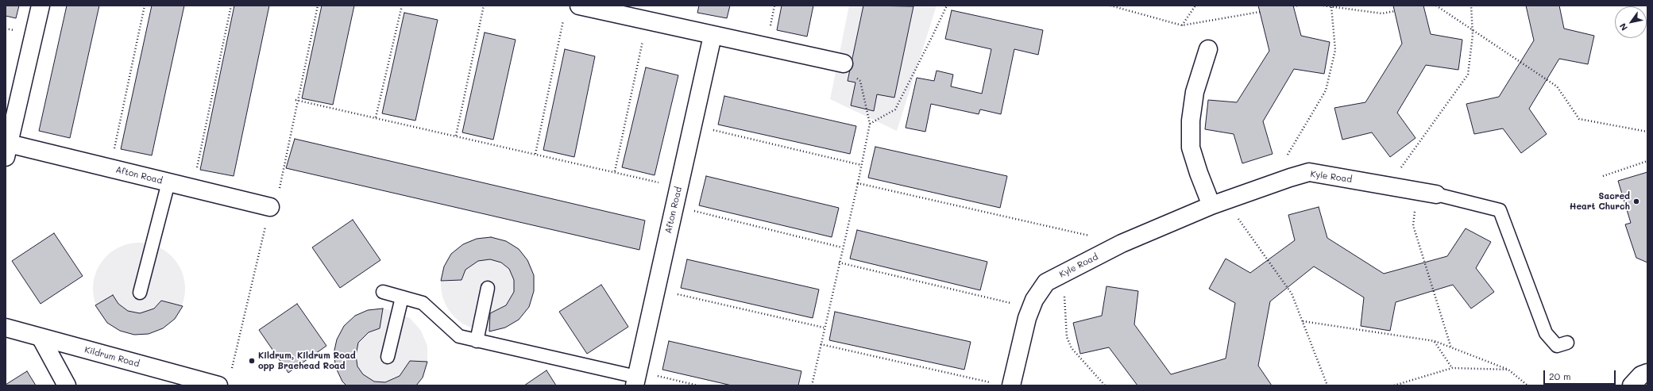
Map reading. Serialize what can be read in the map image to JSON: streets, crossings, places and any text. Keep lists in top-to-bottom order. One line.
{"streets":{"street":["Afton Road","Kyle Road","Kildrum Road"]},"places":["Sacred Heart Church","Kildrum, Kildrum Road opp Braehead Road"],"scale_bar":"20 m","north":"bottom left"}
